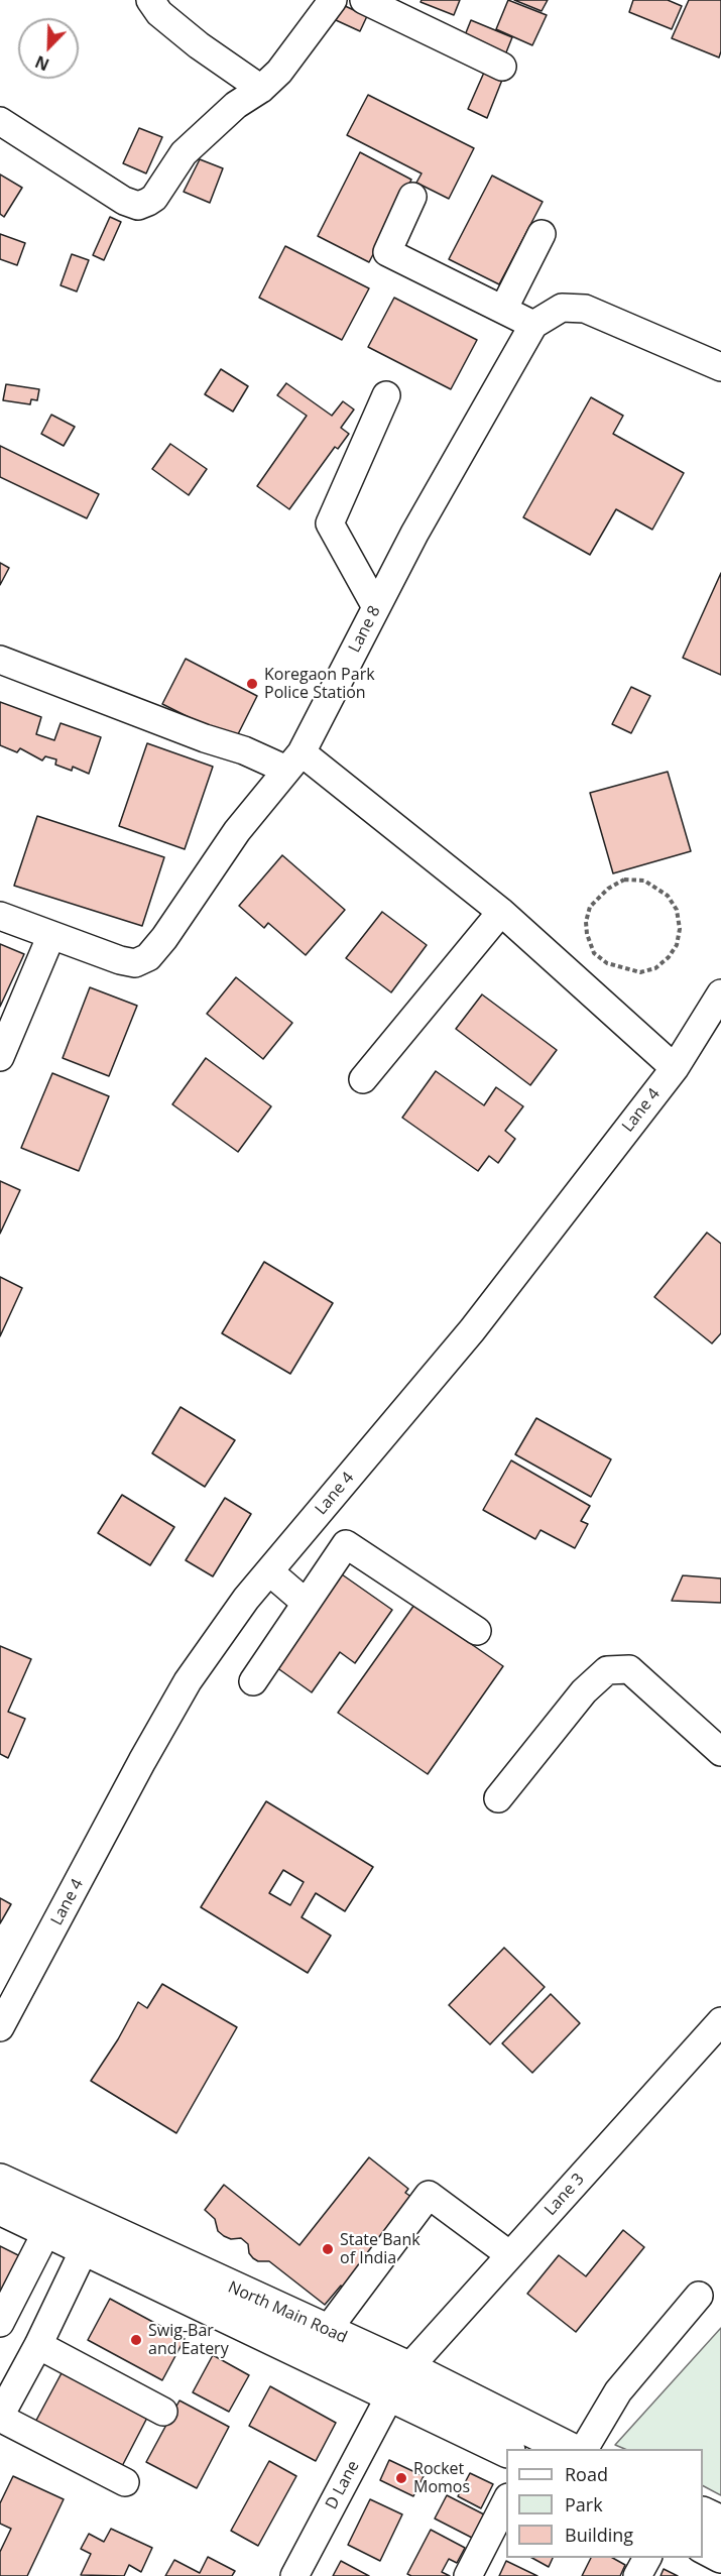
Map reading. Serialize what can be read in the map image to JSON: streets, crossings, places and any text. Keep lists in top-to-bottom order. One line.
{"streets":{"main road":["North Main Road"],"street":["Lane 8","Lane 4","Lane 3","D Lane"]},"crossings":[["Lane 3","North Main Road"],["Lane 3","D Lane"],["North Main Road","D Lane"]],"places":["Koregaon Park Police Station","State Bank of India","Swig-Bar and Eatery","Rocket Momos"],"legend":["Road","Park","Building"],"north":"bottom left"}
